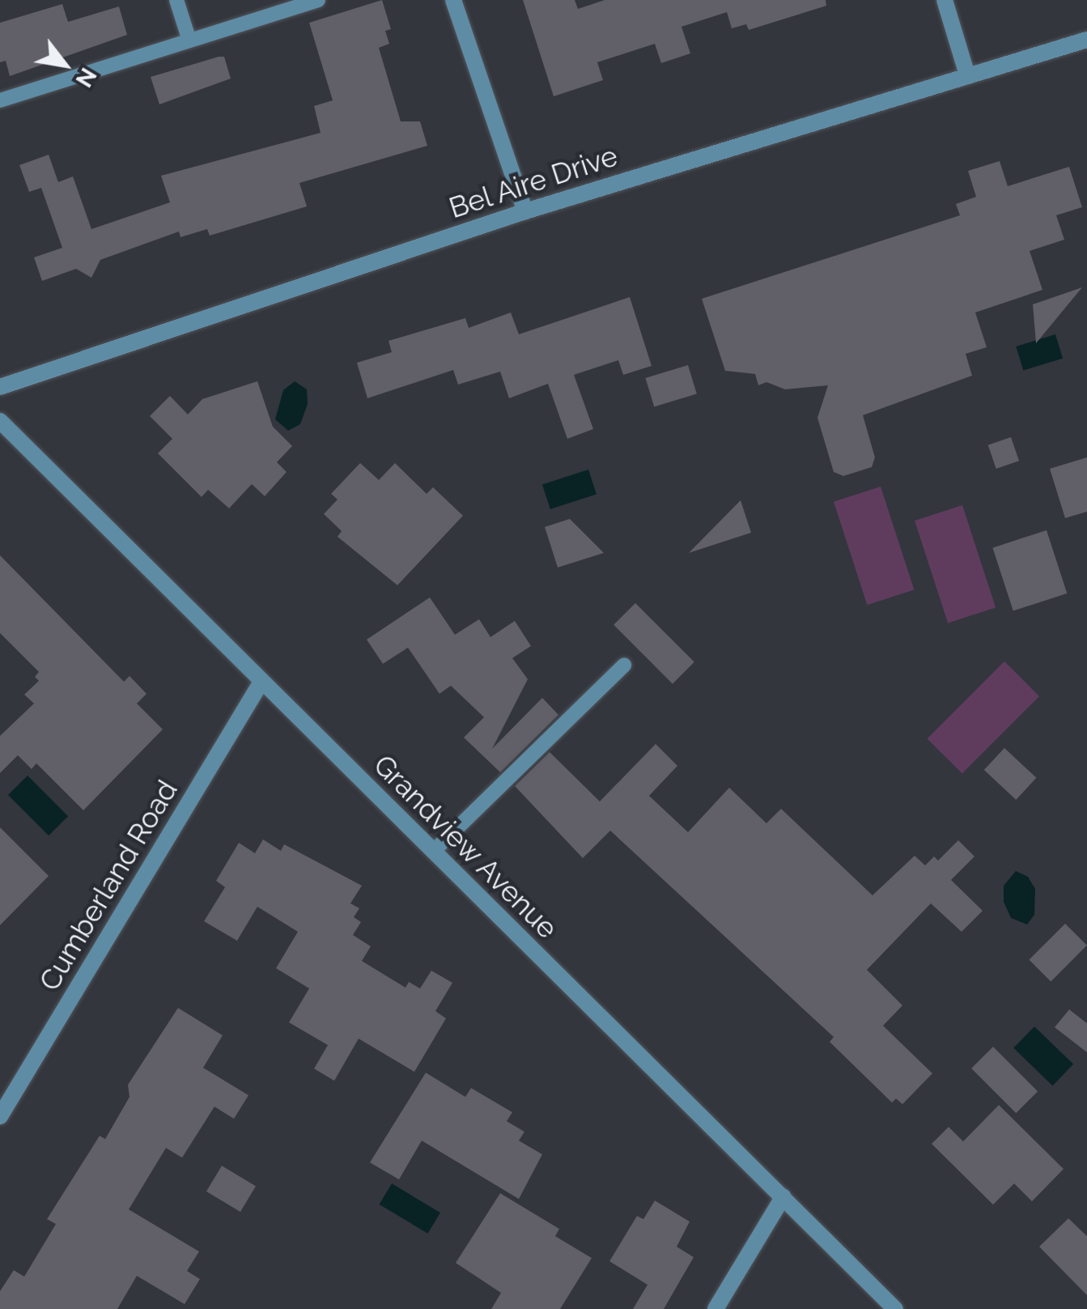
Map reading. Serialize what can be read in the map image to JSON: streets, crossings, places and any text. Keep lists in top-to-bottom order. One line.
{"streets":{"street":["Bel Aire Drive","Grandview Avenue","Cumberland Road"]},"crossings":[["Grandview Avenue","Cumberland Road"]],"north":"bottom right"}
